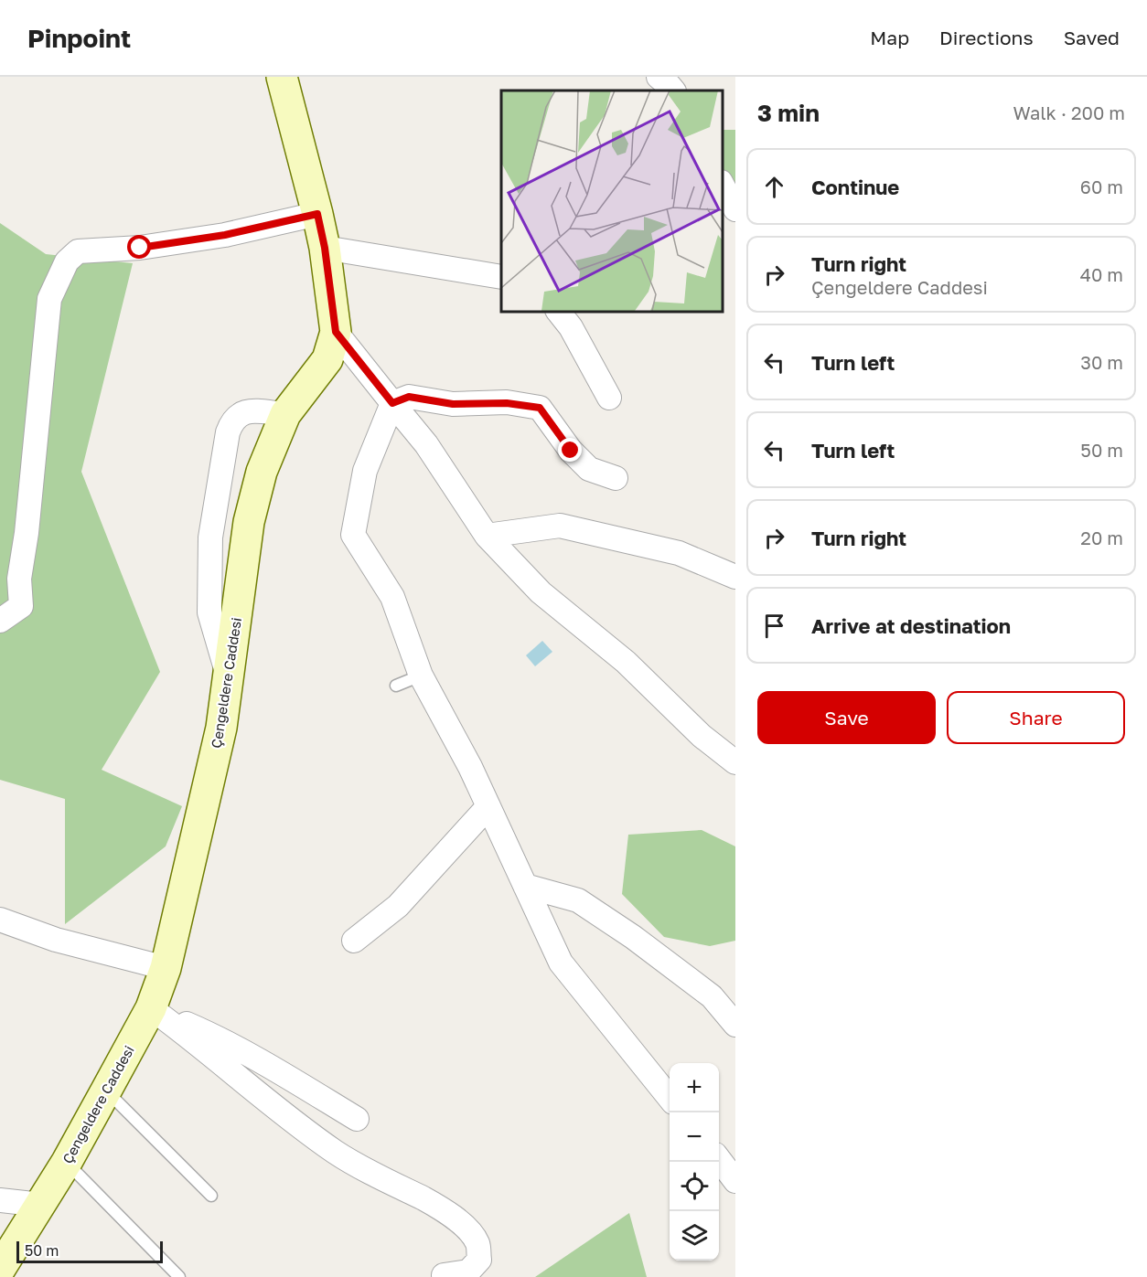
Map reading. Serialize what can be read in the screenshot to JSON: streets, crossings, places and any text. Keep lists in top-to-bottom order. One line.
{"streets":{"main road":["Çengeldere Caddesi"]},"scale_bar":"50 m","page":{"header":"Pinpoint","nav":["Map","Directions","Saved"],"heading":["3 min","Walk · 200 m"],"list":[["Continue","60 m"],["Turn right","Çengeldere Caddesi","40 m"],["Turn left","30 m"],["Turn left","50 m"],["Turn right","20 m"],"Arrive at destination"],"buttons":["Save","Share"],"map_buttons":["+","−"],"scale":"50 m"}}
